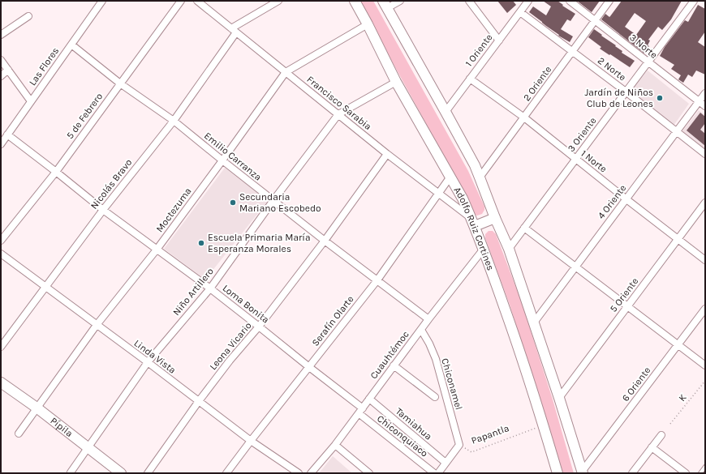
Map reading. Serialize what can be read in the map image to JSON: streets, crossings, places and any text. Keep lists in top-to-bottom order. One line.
{"streets":{"main road":["Adolfo Ruiz Cortines","Pípila"],"street":["3 Norte","1 Oriente","Las Flores","2 Norte","2 Oriente","Francisco Sarabia","5 de Febrero","3 Oriente","Emilio Carranza","1 Norte","Nicolás Bravo","4 Oriente","Moctezuma","Niño Artillero","5 Oriente","Loma Bonita","Serafín Olarte","Leona Vicario","Cuauhtémoc","Linda Vista","Chiconamel","6 Oriente","Tamiahua","Papantla","Chiconquiaco"],"path":["K"]},"crossings":[["3 Norte","2 Oriente"],["3 Norte","3 Oriente"],["3 Norte","4 Oriente"],["1 Oriente","2 Norte"],["1 Oriente","1 Norte"],["Las Flores","Emilio Carranza"],["Las Flores","Loma Bonita"],["2 Norte","2 Oriente"],["2 Norte","3 Oriente"],["2 Norte","4 Oriente"],["2 Oriente","1 Norte"],["Francisco Sarabia","Nicolás Bravo"],["Francisco Sarabia","Moctezuma"],["Francisco Sarabia","Adolfo Ruiz Cortines"],["Francisco Sarabia","Niño Artillero"],["Francisco Sarabia","Serafín Olarte"],["Francisco Sarabia","Leona Vicario"],["5 de Febrero","Emilio Carranza"],["5 de Febrero","Loma Bonita"],["3 Oriente","1 Norte"],["Emilio Carranza","Nicolás Bravo"],["Emilio Carranza","Moctezuma"],["Emilio Carranza","Niño Artillero"],["Emilio Carranza","Serafín Olarte"],["Emilio Carranza","Leona Vicario"],["Emilio Carranza","Cuauhtémoc"],["1 Norte","4 Oriente"],["1 Norte","5 Oriente"],["Nicolás Bravo","Loma Bonita"],["Nicolás Bravo","Linda Vista"],["Moctezuma","Adolfo Ruiz Cortines"],["Moctezuma","Loma Bonita"],["Moctezuma","Linda Vista"],["Moctezuma","Pípila"],["Adolfo Ruiz Cortines","Niño Artillero"],["Adolfo Ruiz Cortines","Serafín Olarte"],["Adolfo Ruiz Cortines","Cuauhtémoc"],["Adolfo Ruiz Cortines","Papantla"],["Niño Artillero","Loma Bonita"],["Niño Artillero","Linda Vista"],["Niño Artillero","Pípila"],["Loma Bonita","Serafín Olarte"],["Loma Bonita","Leona Vicario"],["Loma Bonita","Cuauhtémoc"],["Loma Bonita","Chiconquiaco"],["Serafín Olarte","Linda Vista"],["Leona Vicario","Linda Vista"],["Cuauhtémoc","Chiconamel"],["Cuauhtémoc","Tamiahua"],["Cuauhtémoc","Chiconquiaco"],["Chiconamel","Papantla"],["Tamiahua","Papantla"]],"places":["Jardín de Niños Club de Leones","Secundaria Mariano Escobedo","Escuela Primaria María Esperanza Morales"]}
